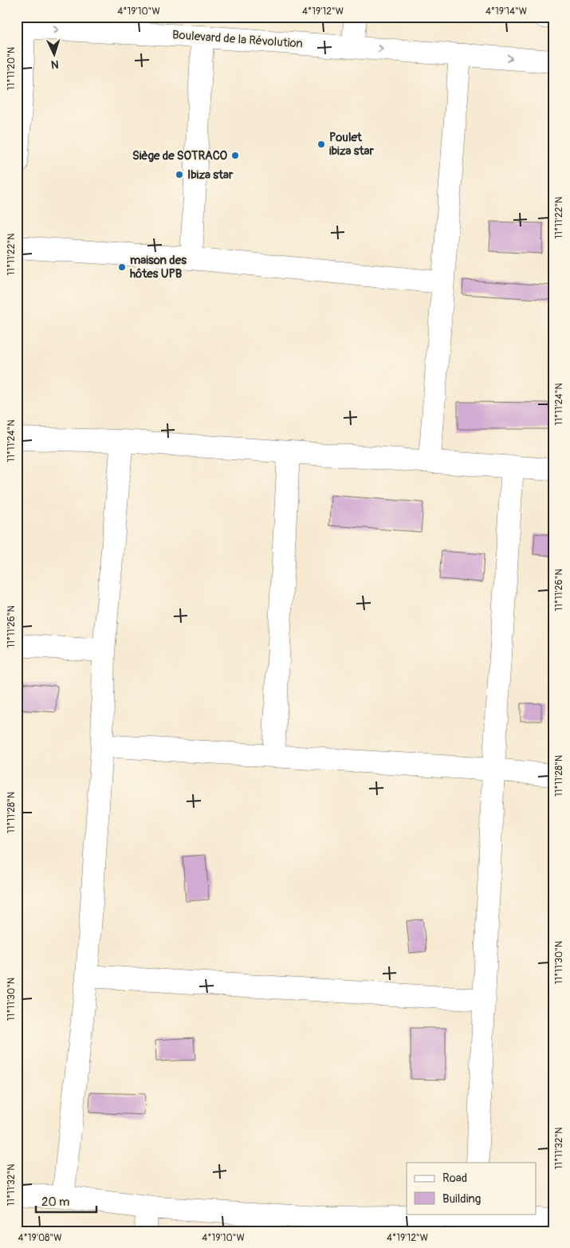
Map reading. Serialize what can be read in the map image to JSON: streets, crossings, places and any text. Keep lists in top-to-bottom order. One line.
{"streets":{"street":["Boulevard de la Révolution"]},"one_way":["Boulevard de la Révolution"],"places":["Poulet ibiza star","Siège de SOTRACO","Ibiza star","maison des hôtes UPB"],"legend":["Road","Building"],"scale_bar":"20 m","north":"bottom","coordinates":["4°19'10\"W","4°19'12\"W","4°19'14\"W","11°11'20\"N","11°11'22\"N","11°11'24\"N","11°11'26\"N","11°11'28\"N","11°11'30\"N","11°11'32\"N","4°19'08\"W"]}
